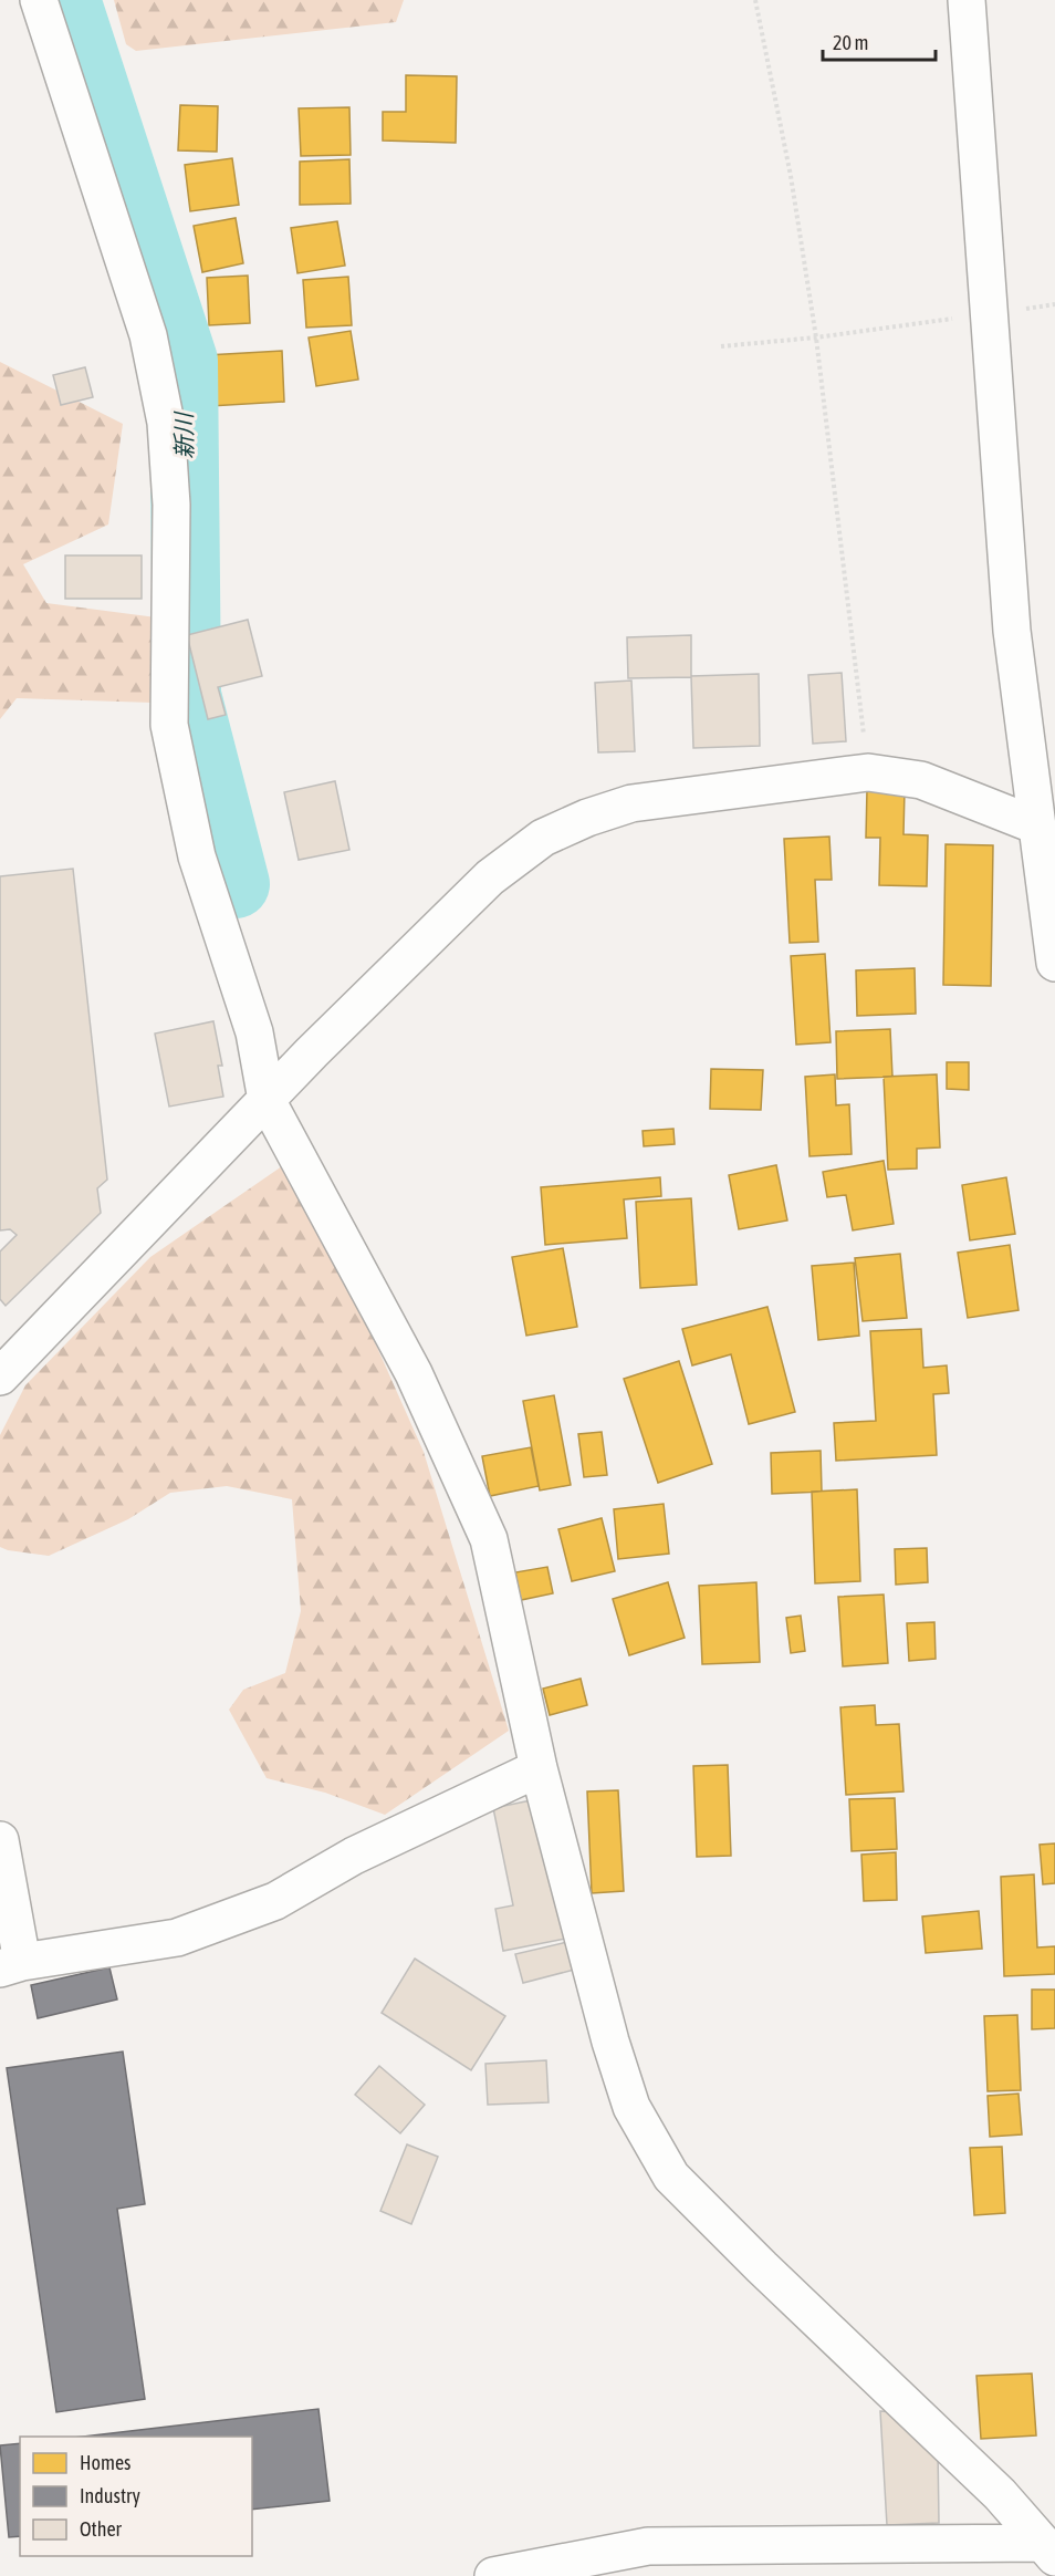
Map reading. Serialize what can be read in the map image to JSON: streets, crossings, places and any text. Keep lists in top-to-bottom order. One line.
{"water":["新川"],"legend":["Homes","Industry","Other"],"scale_bar":"20 m"}
